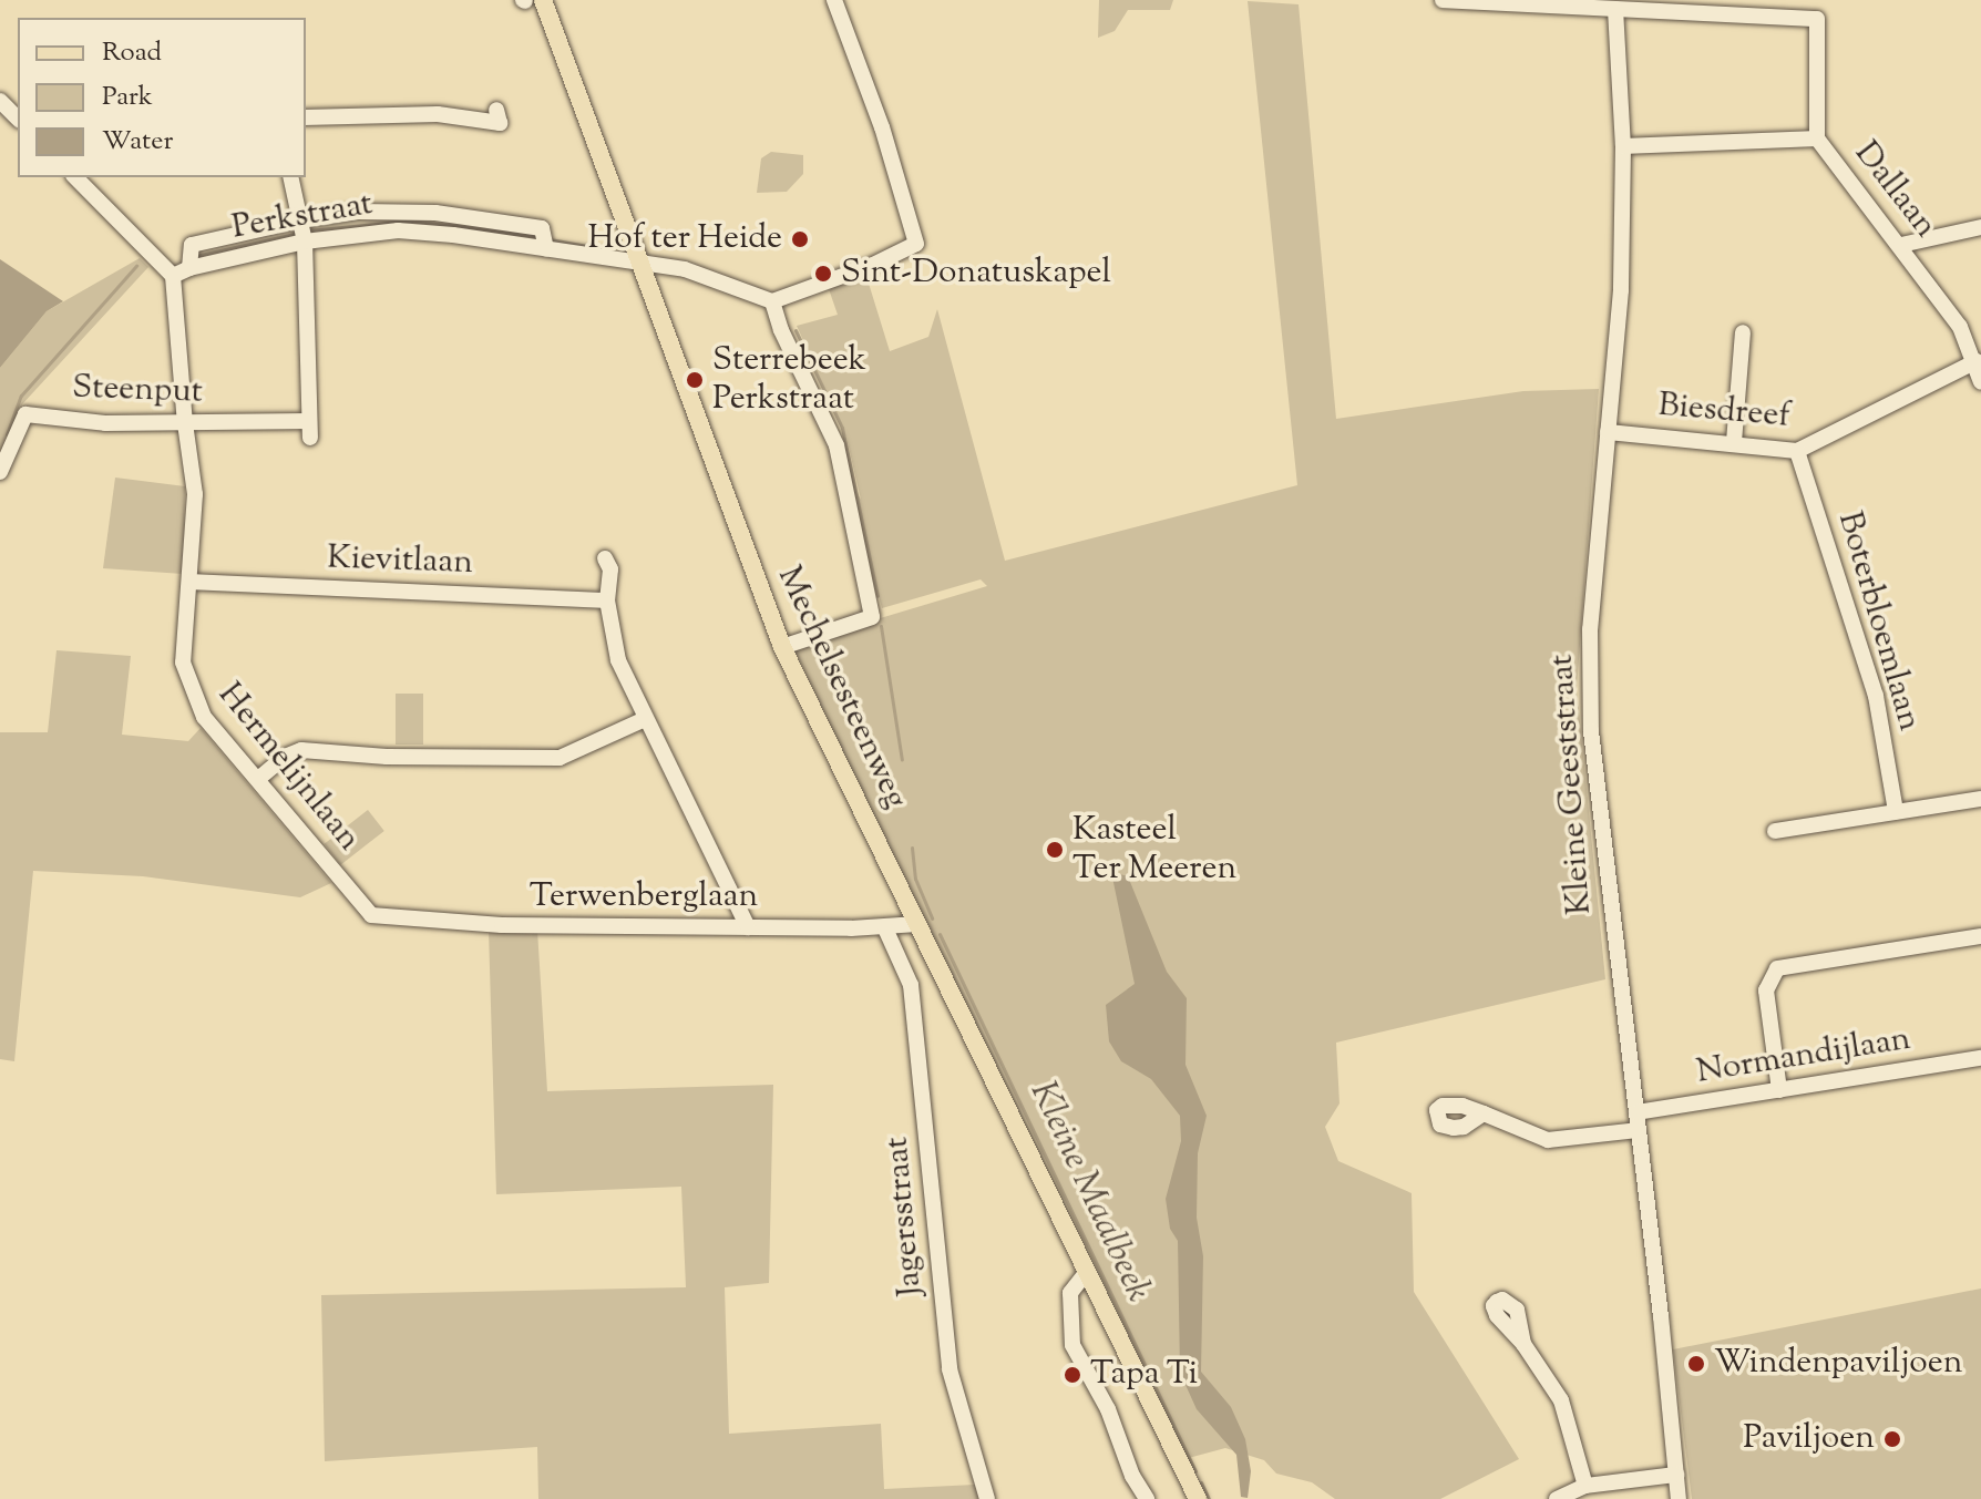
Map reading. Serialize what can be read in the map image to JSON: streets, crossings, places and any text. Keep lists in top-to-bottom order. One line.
{"streets":{"main road":["Mechelsesteenweg"],"street":["Dallaan","Perkstraat","Steenput","Biesdreef","Kievitlaan","Boterbloemlaan","Hermelijnlaan","Kleine Geeststraat","Terwenberglaan","Normandijlaan","Jagersstraat"]},"crossings":[["Dallaan","Biesdreef"],["Dallaan","Kleine Geeststraat"],["Perkstraat","Steenput"],["Perkstraat","Mechelsesteenweg"],["Perkstraat","Hermelijnlaan"],["Steenput","Hermelijnlaan"],["Biesdreef","Boterbloemlaan"],["Biesdreef","Kleine Geeststraat"],["Kievitlaan","Hermelijnlaan"],["Mechelsesteenweg","Terwenberglaan"],["Hermelijnlaan","Terwenberglaan"],["Kleine Geeststraat","Normandijlaan"],["Terwenberglaan","Jagersstraat"]],"water":["Kleine Maalbeek"],"places":["Hof ter Heide","Sint-Donatuskapel","Sterrebeek Perkstraat","Kasteel Ter Meeren","Windenpaviljoen","Tapa Ti","Paviljoen"],"legend":["Road","Park","Water"]}
